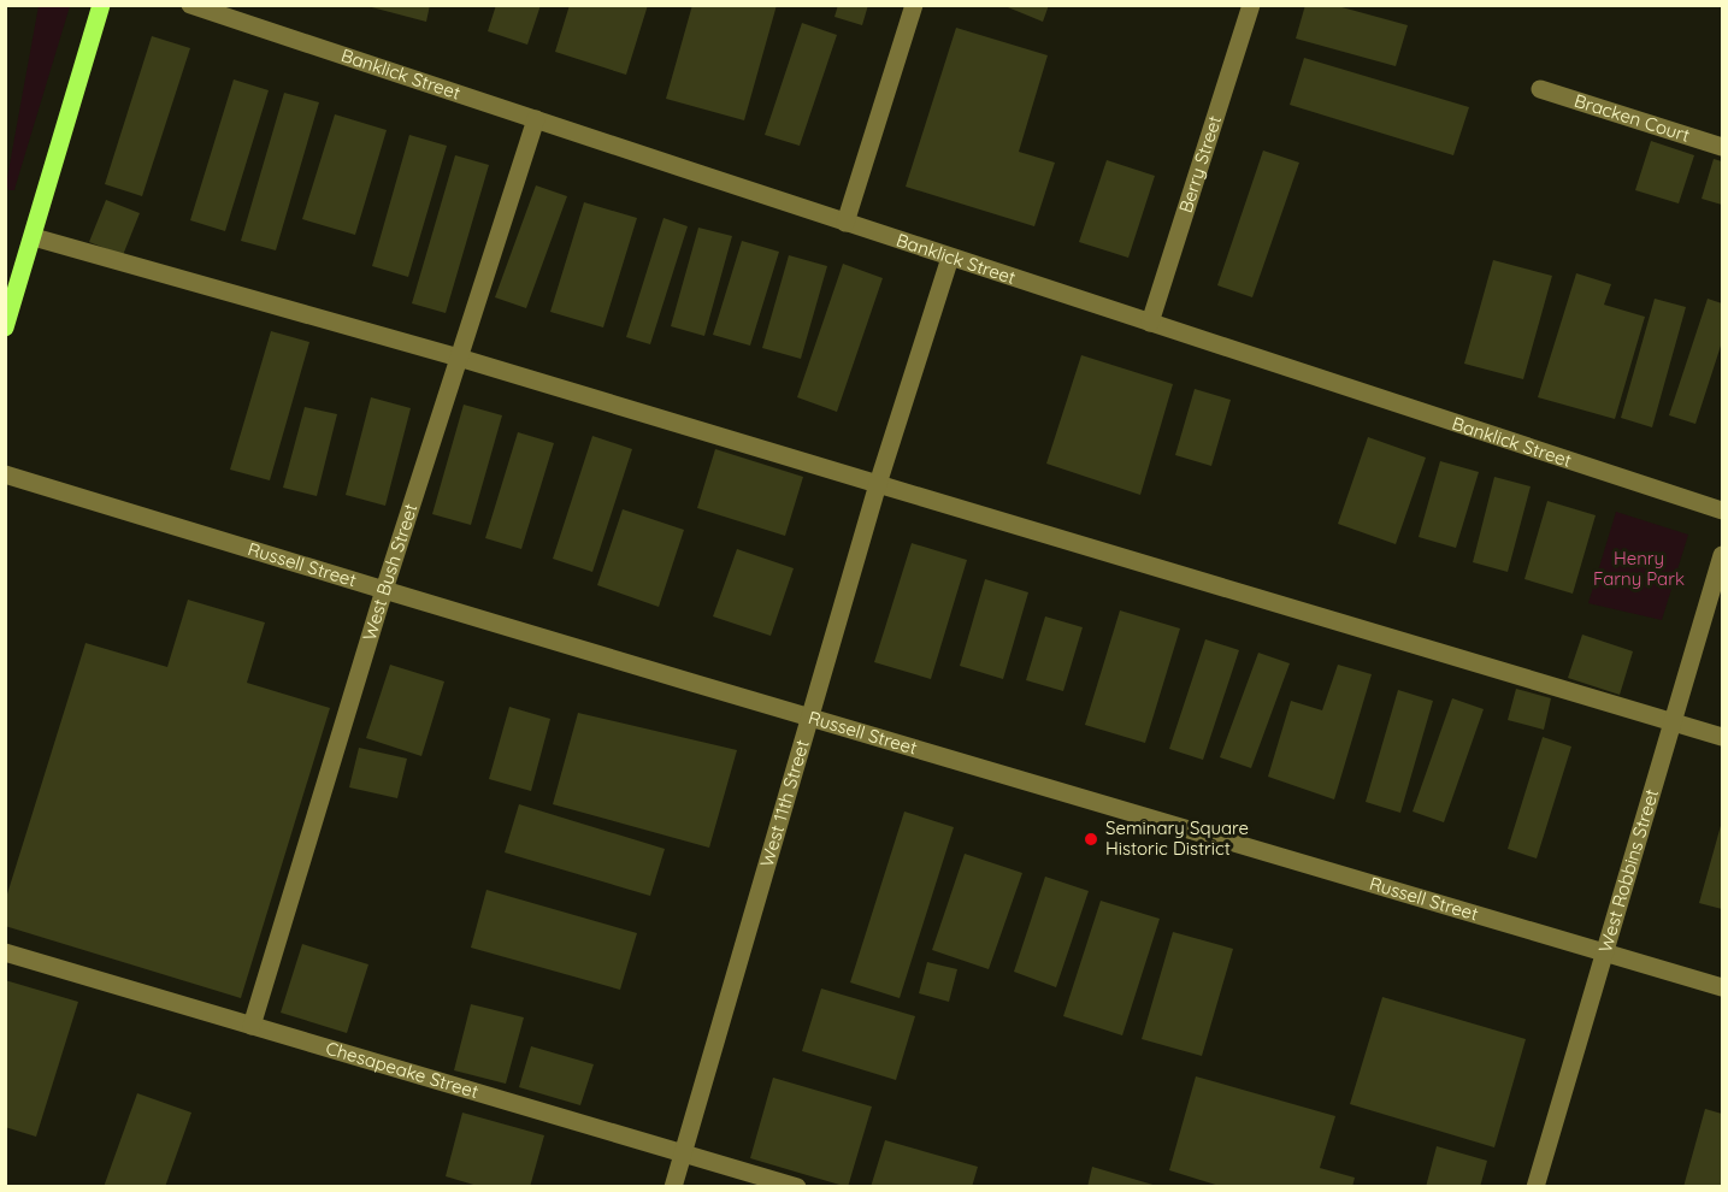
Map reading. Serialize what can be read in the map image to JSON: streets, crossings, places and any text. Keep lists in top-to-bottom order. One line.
{"streets":{"street":["Banklick Street","Bracken Court","Berry Street","Russell Street","West Bush Street","West 11th Street","West Robbins Street","Chesapeake Street"]},"crossings":[["Banklick Street","Berry Street"],["Banklick Street","West Bush Street"],["Banklick Street","West 11th Street"],["Russell Street","West Bush Street"],["Russell Street","West 11th Street"],["Russell Street","West Robbins Street"],["West Bush Street","Chesapeake Street"],["West 11th Street","Chesapeake Street"]],"parks":["Henry Farny Park"],"places":["Seminary Square Historic District"]}
